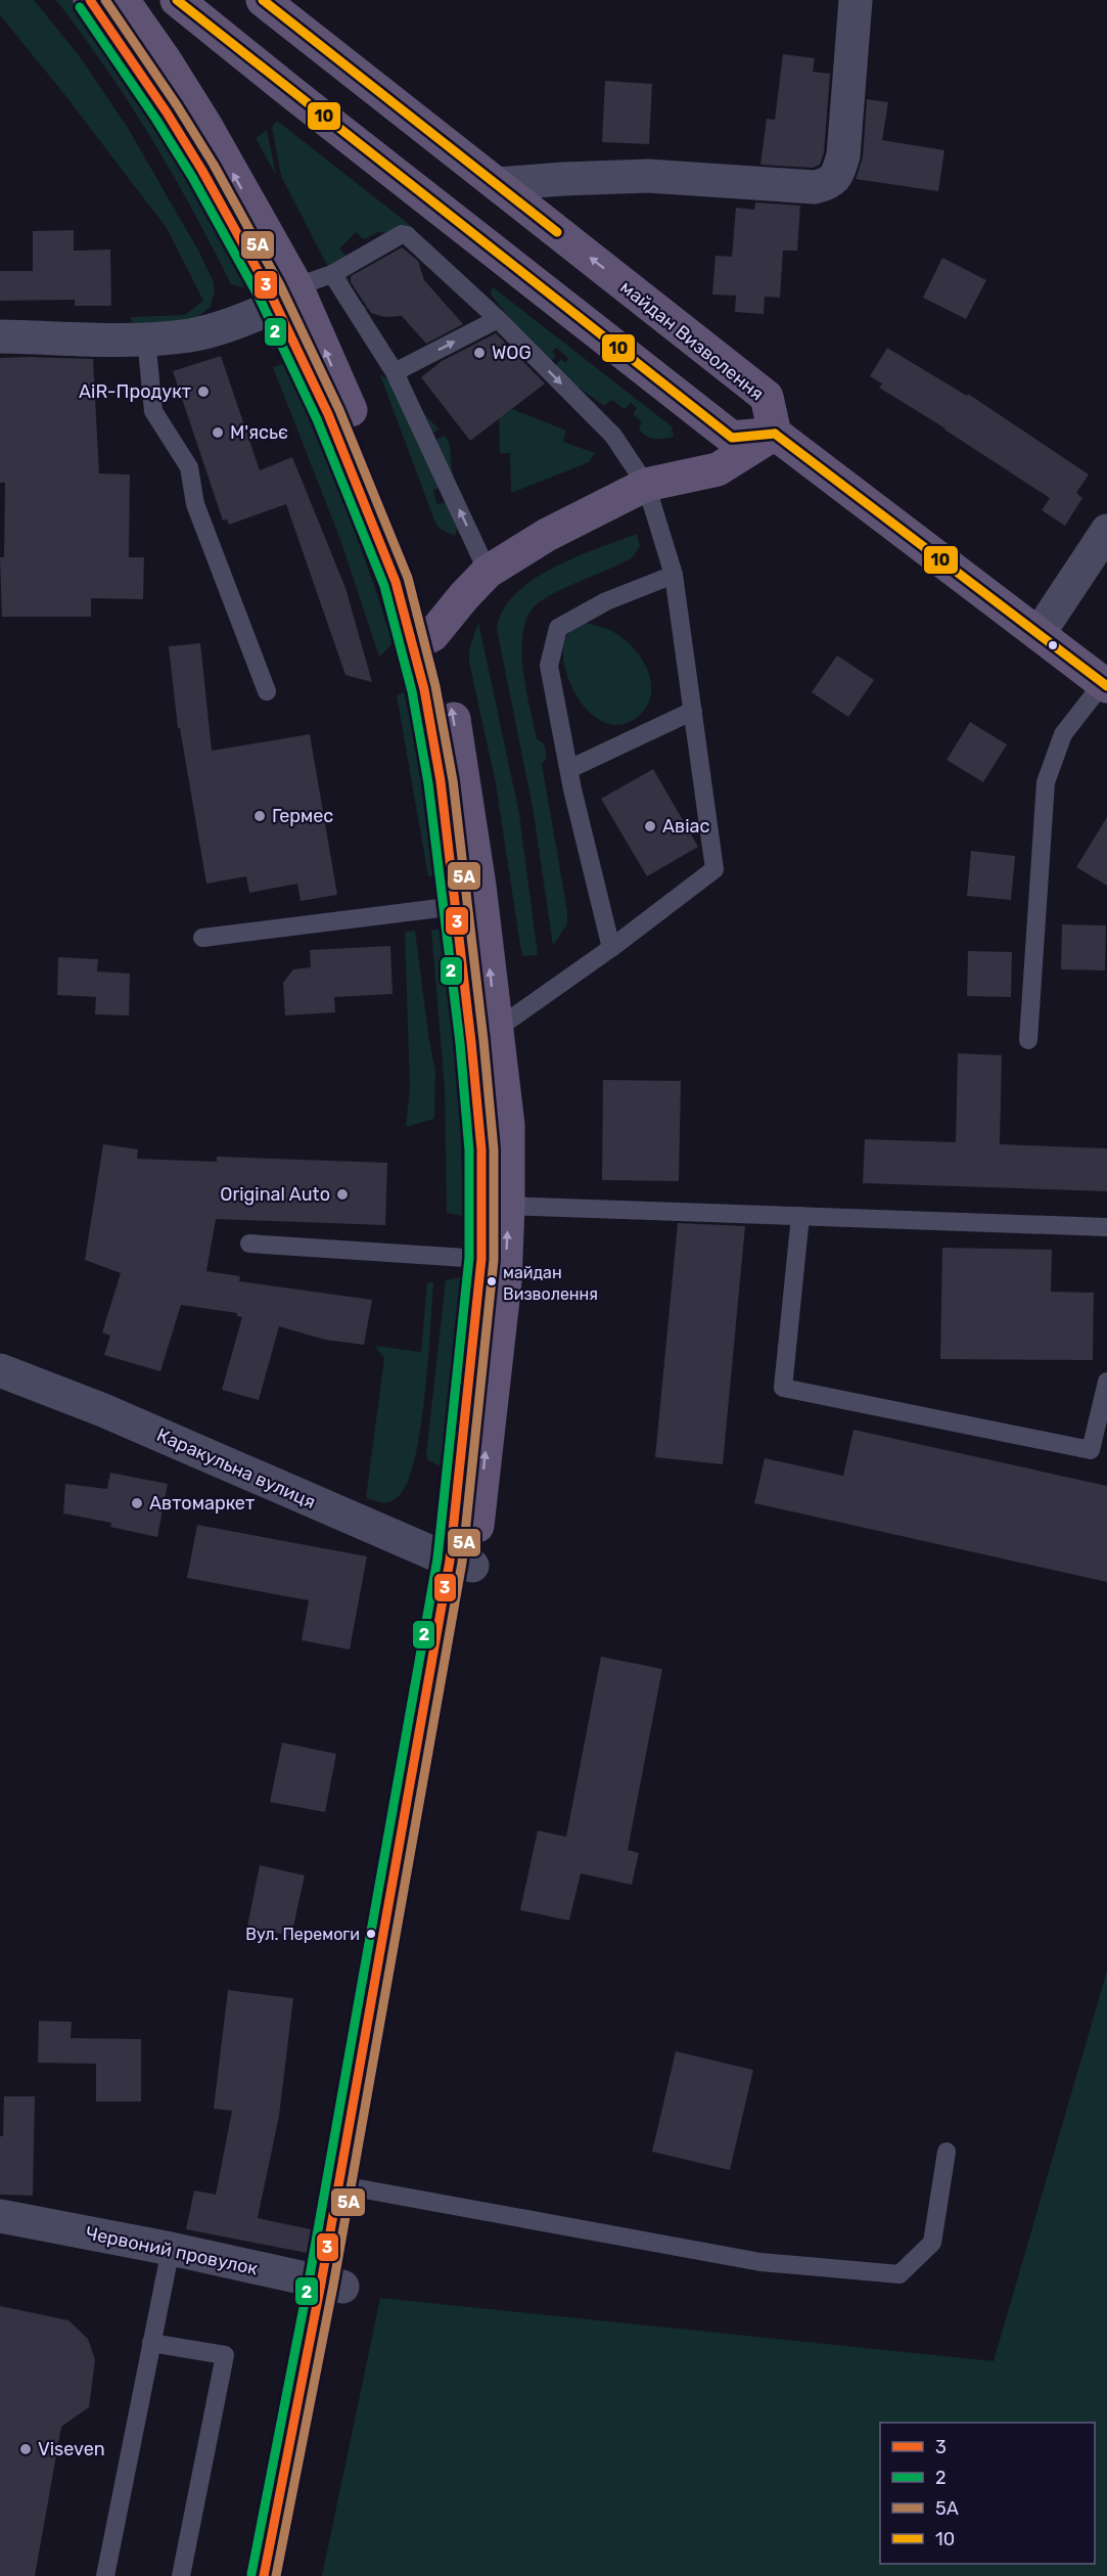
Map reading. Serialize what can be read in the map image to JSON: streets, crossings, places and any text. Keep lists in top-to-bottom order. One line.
{"streets":{"main road":["майдан Визволення"],"street":["Каракульна вулиця","Червоний провулок"]},"places":["WOG","AiR-Продукт","М'ясьє","Гермес","Авіас","Original Auto","майдан Визволення","Автомаркет","Вул. Перемоги","Viseven"],"lines":["transit line 3","transit line 5А","transit line 10","transit line 2"],"legend":["3","2","5А","10"]}
